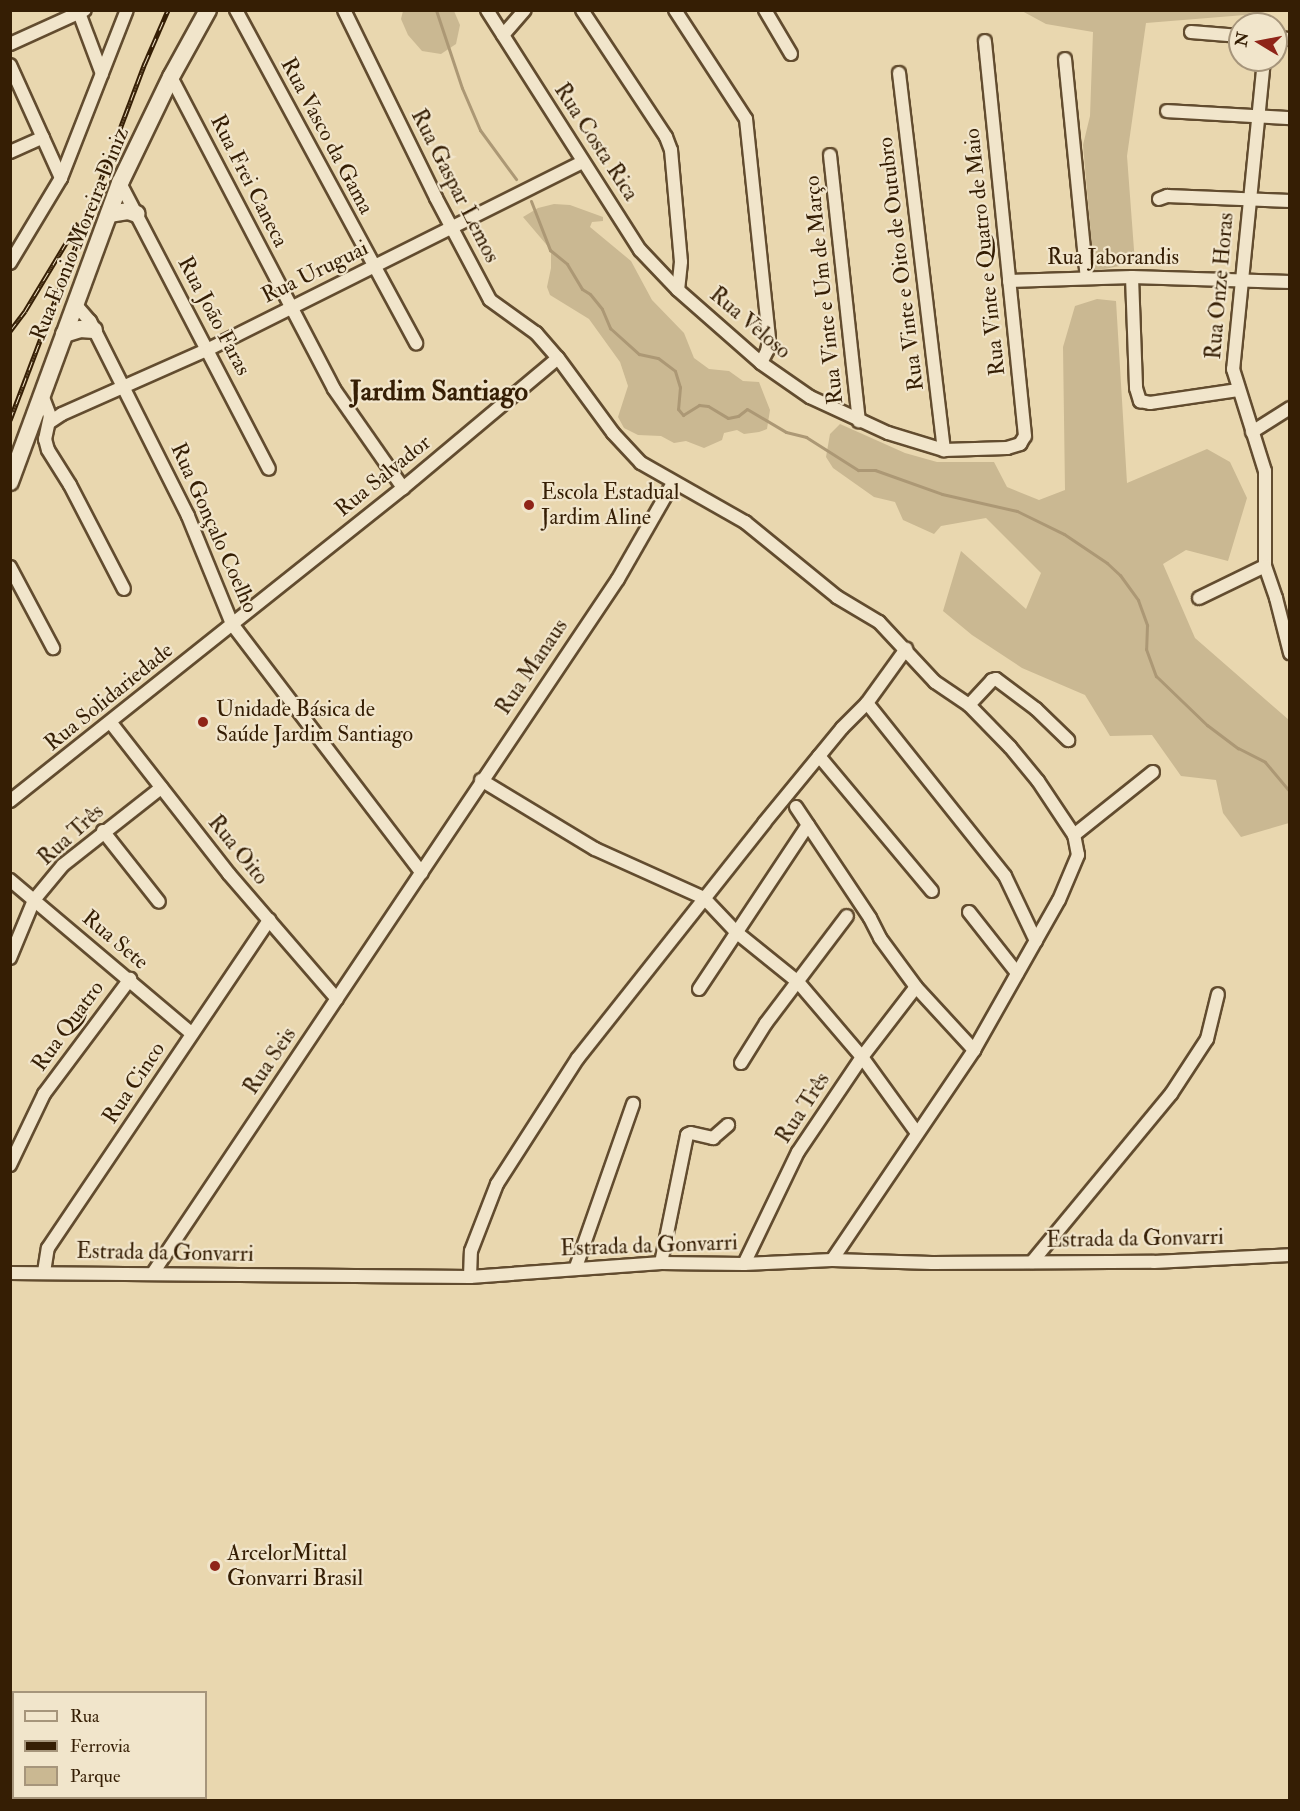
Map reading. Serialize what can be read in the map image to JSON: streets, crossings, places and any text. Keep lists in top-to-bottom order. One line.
{"streets":{"main road":["Rua Eonio Moreira Diniz"],"street":["Rua Vasco da Gama","Rua Costa Rica","Rua Frei Caneca","Rua Gaspar Lemos","Rua Vinte e Quatro de Maio","Rua Jaborandis","Rua Vinte e Oito de Outubro","Rua Uruguai","Rua Onze Horas","Rua Vinte e Um de Março","Rua João Faras","Rua Veloso","Rua Salvador","Rua Gonçalo Coelho","Rua Manaus","Rua Solidariedade","Rua Três","Rua Oito","Rua Sete","Rua Quatro","Rua Seis","Rua Cinco","Estrada da Gonvarri"]},"crossings":[["Rua Vasco da Gama","Rua Uruguai"],["Rua Costa Rica","Rua Uruguai"],["Rua Costa Rica","Rua Veloso"],["Rua Frei Caneca","Rua Eonio Moreira Diniz"],["Rua Frei Caneca","Rua Uruguai"],["Rua Frei Caneca","Rua Salvador"],["Rua Gaspar Lemos","Rua Uruguai"],["Rua Gaspar Lemos","Rua Salvador"],["Rua Gaspar Lemos","Rua Manaus"],["Rua Eonio Moreira Diniz","Rua João Faras"],["Rua Eonio Moreira Diniz","Rua Gonçalo Coelho"],["Rua Vinte e Quatro de Maio","Rua Jaborandis"],["Rua Vinte e Quatro de Maio","Rua Veloso"],["Rua Jaborandis","Rua Onze Horas"],["Rua Vinte e Oito de Outubro","Rua Veloso"],["Rua Uruguai","Rua João Faras"],["Rua Uruguai","Rua Gonçalo Coelho"],["Rua Vinte e Um de Março","Rua Veloso"],["Rua Salvador","Rua Gonçalo Coelho"],["Rua Salvador","Rua Solidariedade"],["Rua Gonçalo Coelho","Rua Manaus"],["Rua Gonçalo Coelho","Rua Solidariedade"],["Rua Gonçalo Coelho","Rua Seis"],["Rua Manaus","Rua Seis"],["Rua Solidariedade","Rua Oito"],["Rua Três","Rua Oito"],["Rua Três","Rua Sete"],["Rua Três","Estrada da Gonvarri"],["Rua Oito","Rua Seis"],["Rua Oito","Rua Cinco"],["Rua Sete","Rua Quatro"],["Rua Sete","Rua Cinco"],["Rua Seis","Estrada da Gonvarri"],["Rua Cinco","Estrada da Gonvarri"]],"districts":["Jardim Santiago"],"places":["Escola Estadual Jardim Aline","Unidade Básica de Saúde Jardim Santiago","ArcelorMittal Gonvarri Brasil"],"legend":["Rua","Ferrovia","Parque"],"north":"left"}
